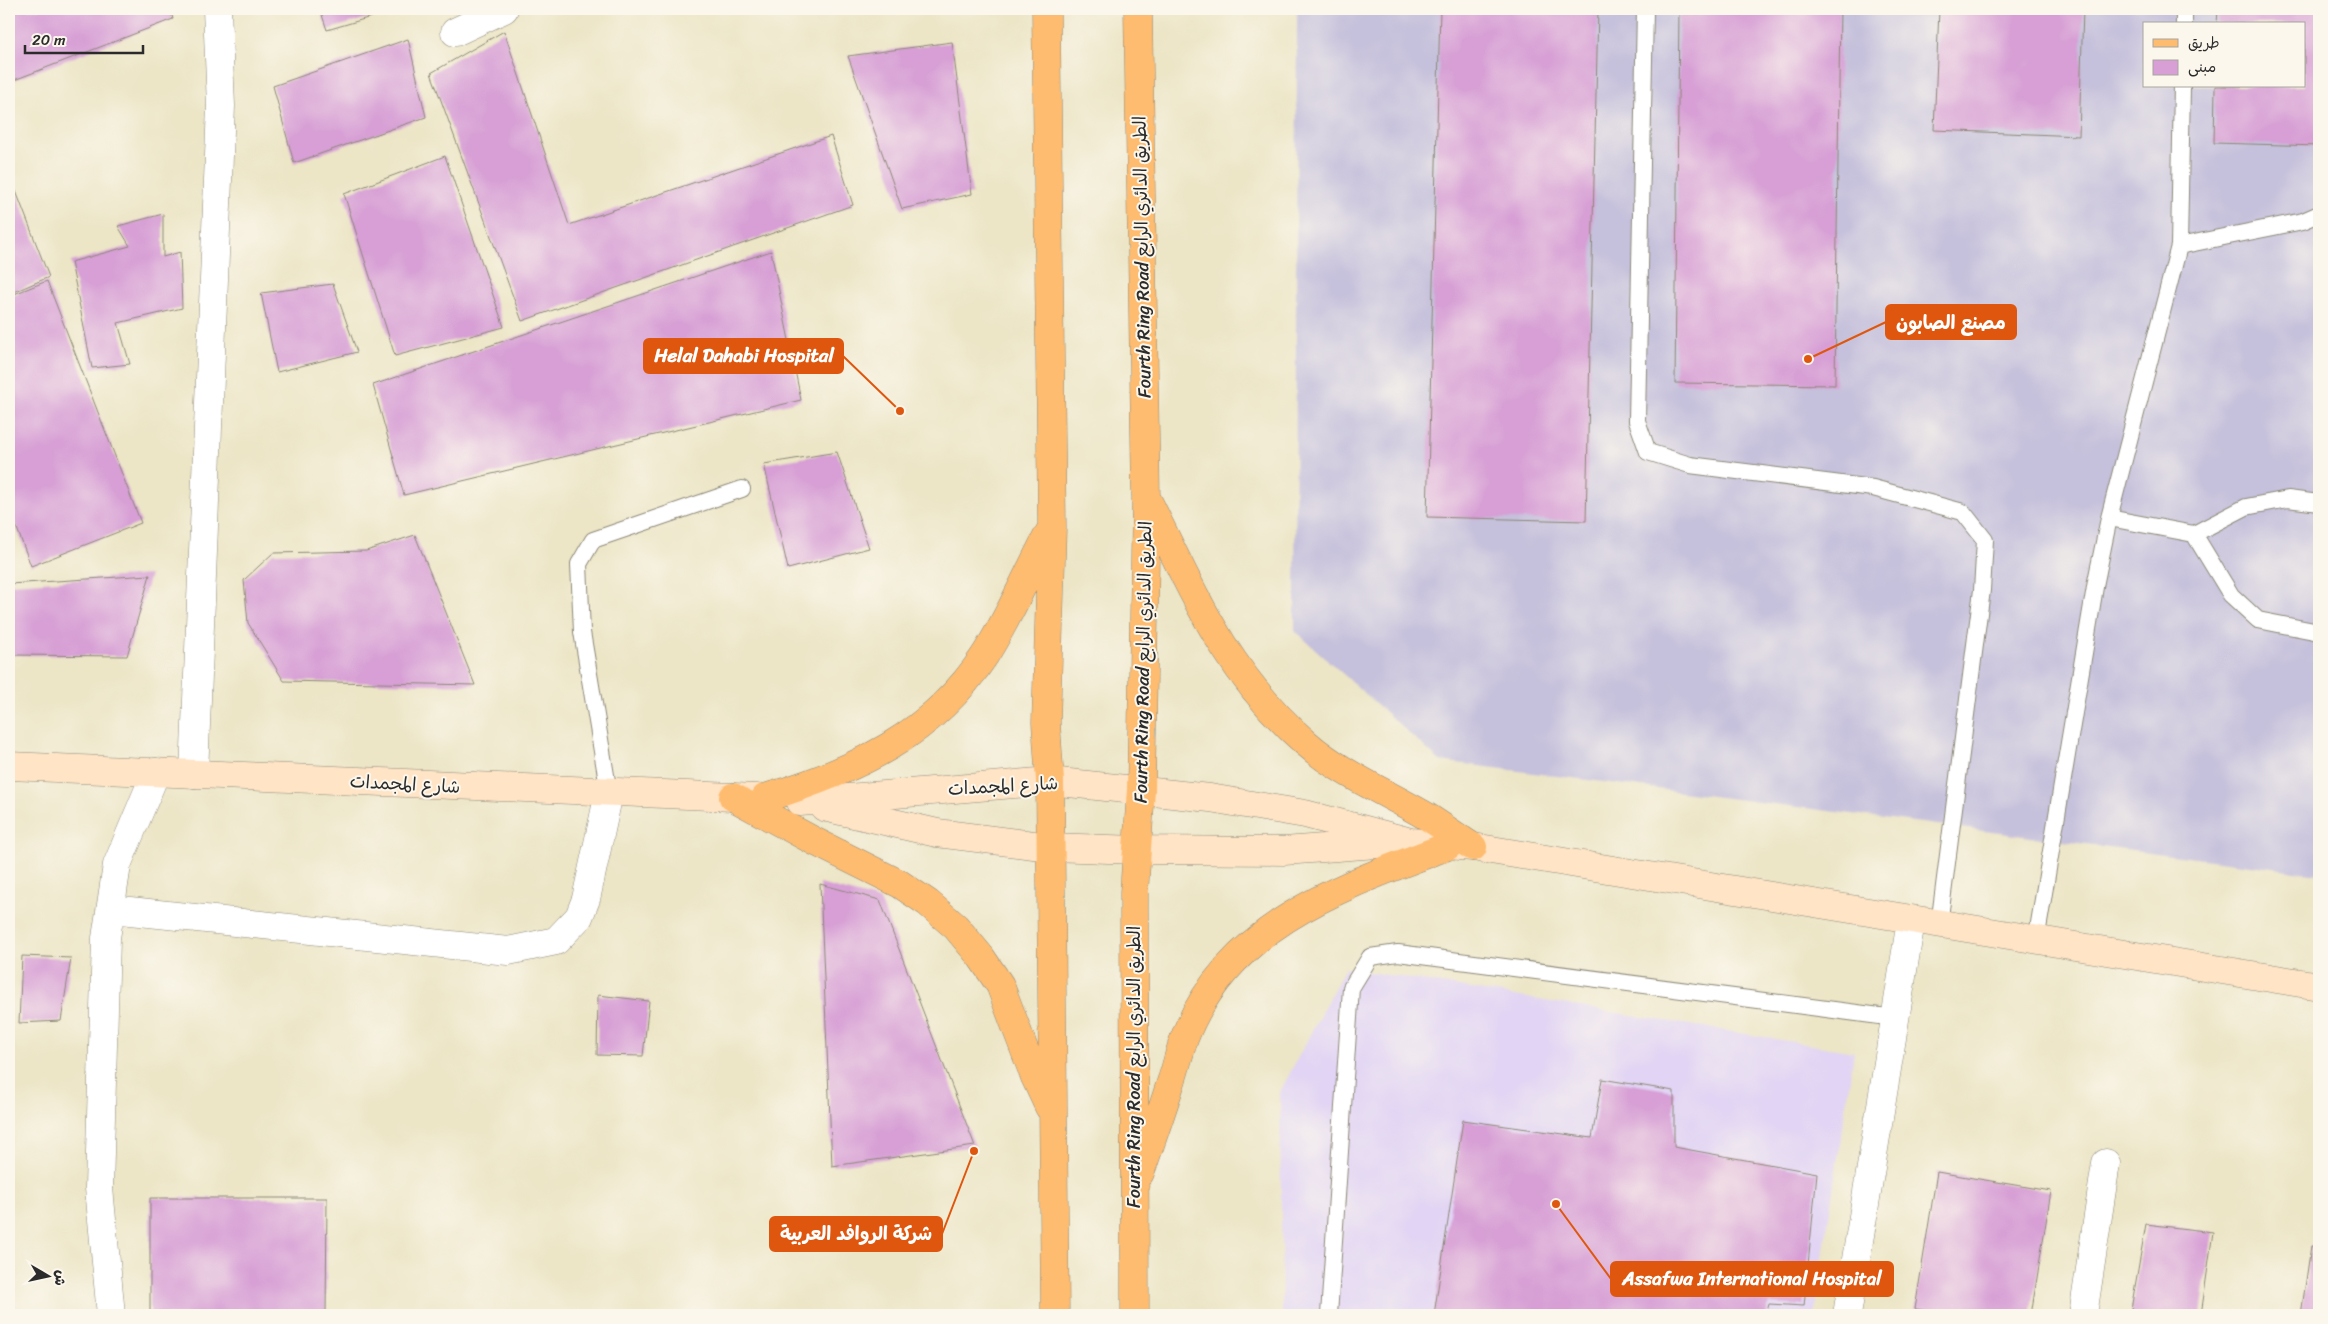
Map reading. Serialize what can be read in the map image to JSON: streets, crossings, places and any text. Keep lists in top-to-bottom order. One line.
{"streets":{"main road":["Fourth Ring Road الطريق الدائري الرابع","شارع المجمدات"]},"crossings":[["Fourth Ring Road الطريق الدائري الرابع","شارع المجمدات"]],"places":["مصنع الصابون","Helal Dahabi Hospital","شركة الروافد العربية","Assafwa International Hospital"],"legend":["طريق","مبنى"],"scale_bar":"20 m","north":"right"}
